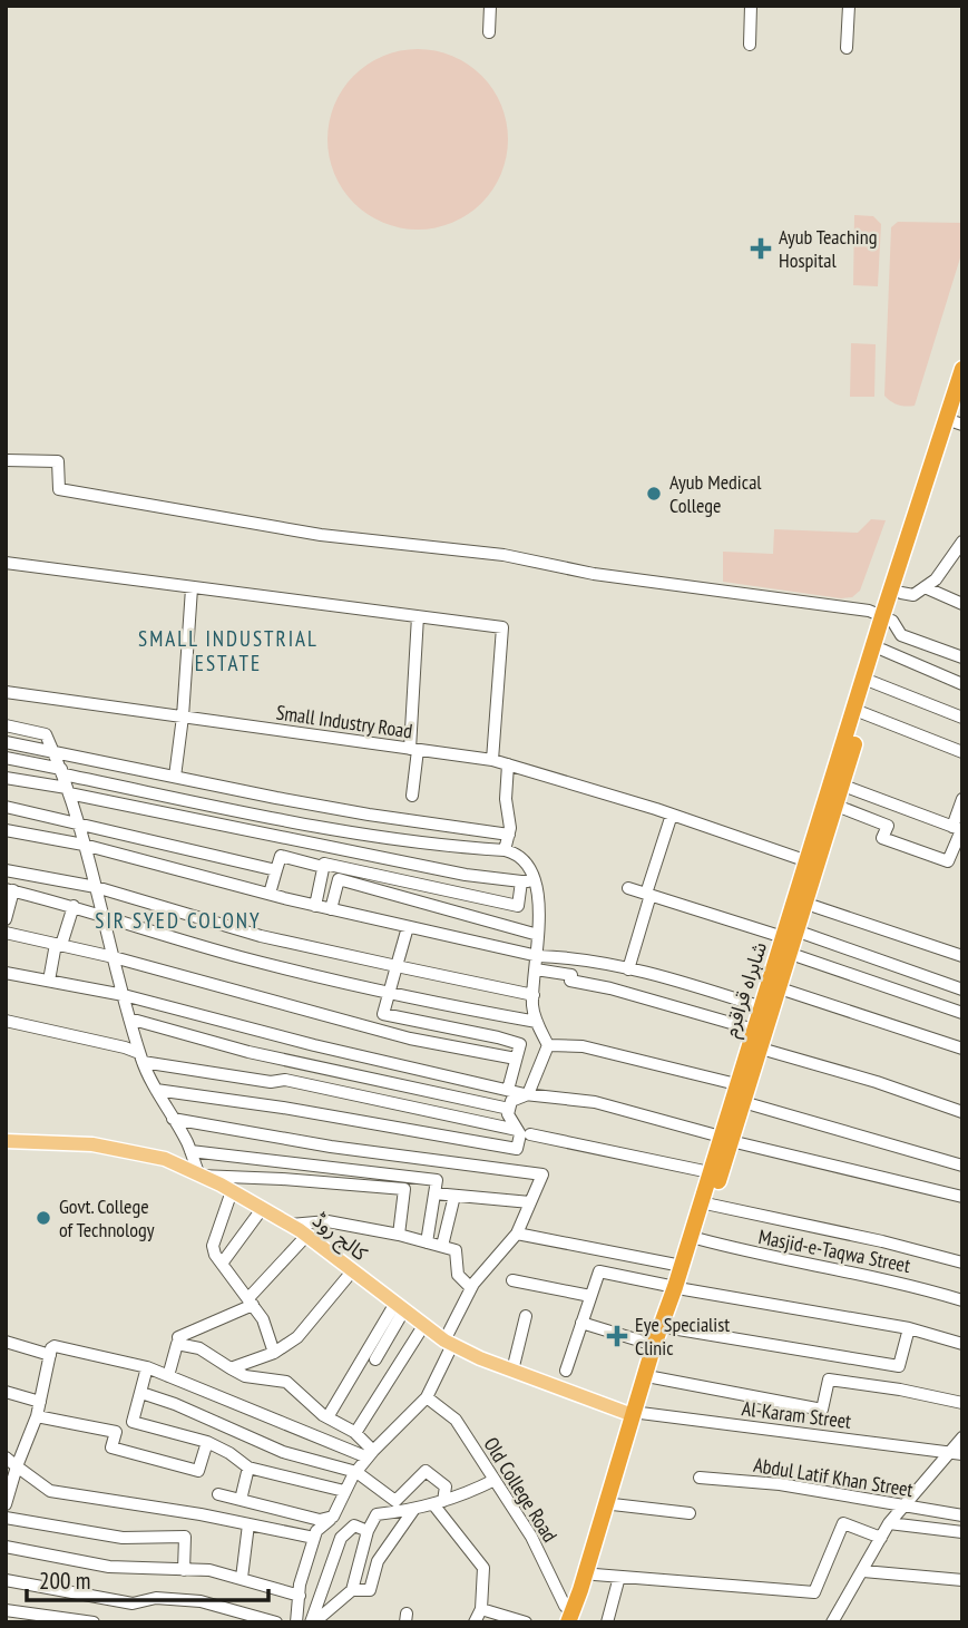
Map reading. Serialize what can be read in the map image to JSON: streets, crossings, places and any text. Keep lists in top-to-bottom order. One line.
{"streets":{"highway":["شاہراہ قراقرم"],"main road":["کالج روڈ"],"street":["Small Industry Road","Masjid-e-Taqwa Street","Al-Karam Street","Abdul Latif Khan Street","Old College Road"]},"crossings":[["Small Industry Road","شاہراہ قراقرم"],["شاہراہ قراقرم","کالج روڈ"],["شاہراہ قراقرم","Masjid-e-Taqwa Street"],["شاہراہ قراقرم","Al-Karam Street"],["شاہراہ قراقرم","Old College Road"],["کالج روڈ","Al-Karam Street"]],"districts":["SMALL INDUSTRIAL ESTATE","SIR SYED COLONY"],"places":{"health":["Ayub Teaching Hospital","Eye Specialist Clinic"],"other":["Ayub Medical College","Govt. College of Technology"]},"scale_bar":"200 m"}
